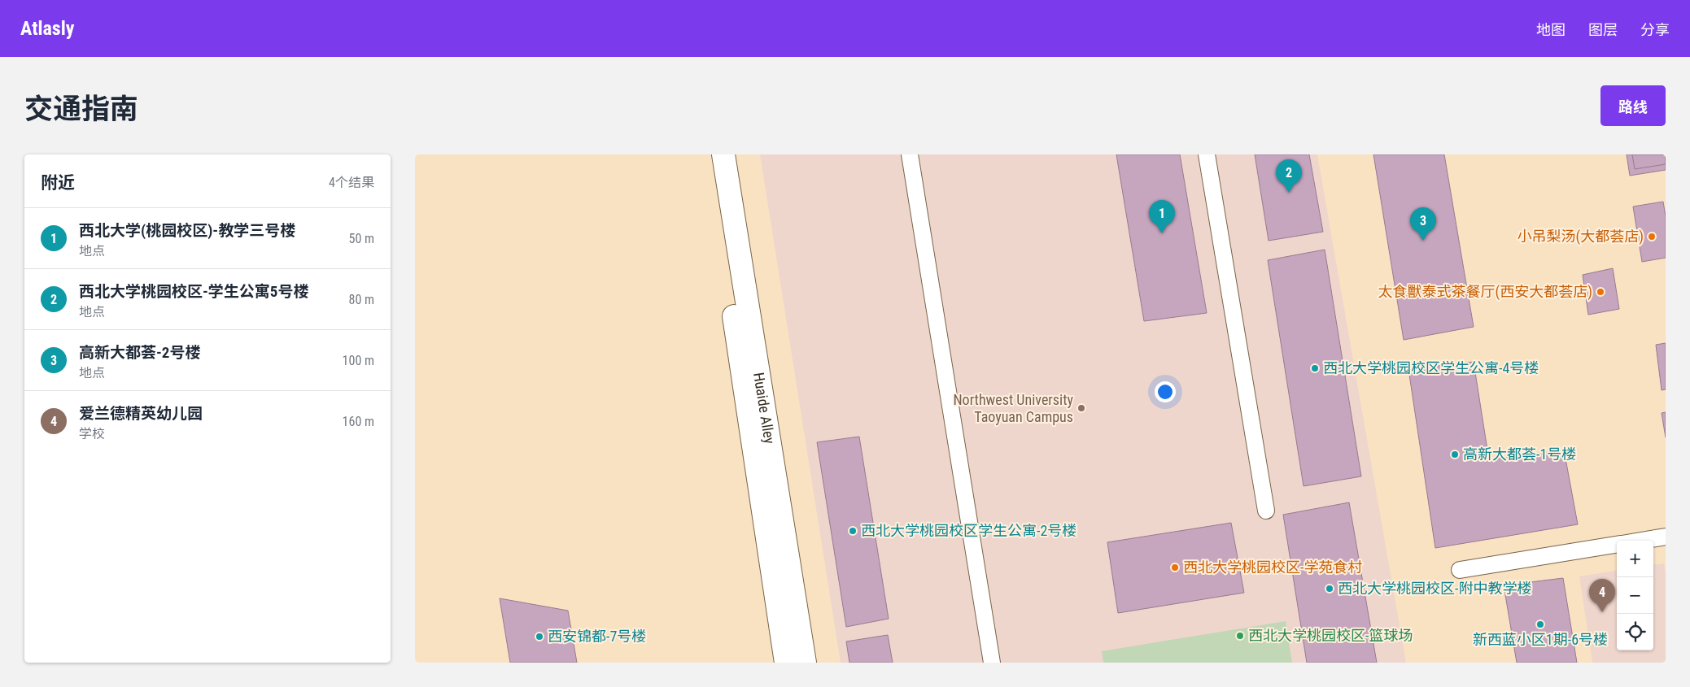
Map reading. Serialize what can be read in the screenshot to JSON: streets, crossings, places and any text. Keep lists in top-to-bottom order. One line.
{"streets":{"street":["Huaide Alley"]},"places":["小吊梨汤(大都荟店)","太食獸泰式茶餐厅(西安大都荟店)","西北大学桃园校区学生公寓-4号楼","Northwest University Taoyuan Campus","高新大都荟-1号楼","西北大学桃园校区学生公寓-2号楼","西北大学桃园校区-学苑食村","西北大学桃园校区-附中教学楼","新西蓝小区1期-6号楼","西北大学桃园校区-篮球场","西安锦都-7号楼"],"page":{"header":"Atlasly","nav":["地图","图层","分享"],"title":"交通指南","buttons":"路线","heading":["附近","4个结果"],"pins":["2","1","3","4"],"list":[{"mark":"1","name":"西北大学(桃园校区)-教学三号楼","note":"地点","value":"50 m"},{"mark":"2","name":"西北大学桃园校区-学生公寓5号楼","note":"地点","value":"80 m"},{"mark":"3","name":"高新大都荟-2号楼","note":"地点","value":"100 m"},{"mark":"4","name":"爱兰德精英幼儿园","note":"学校","value":"160 m"}],"map_buttons":["+","−"]}}
